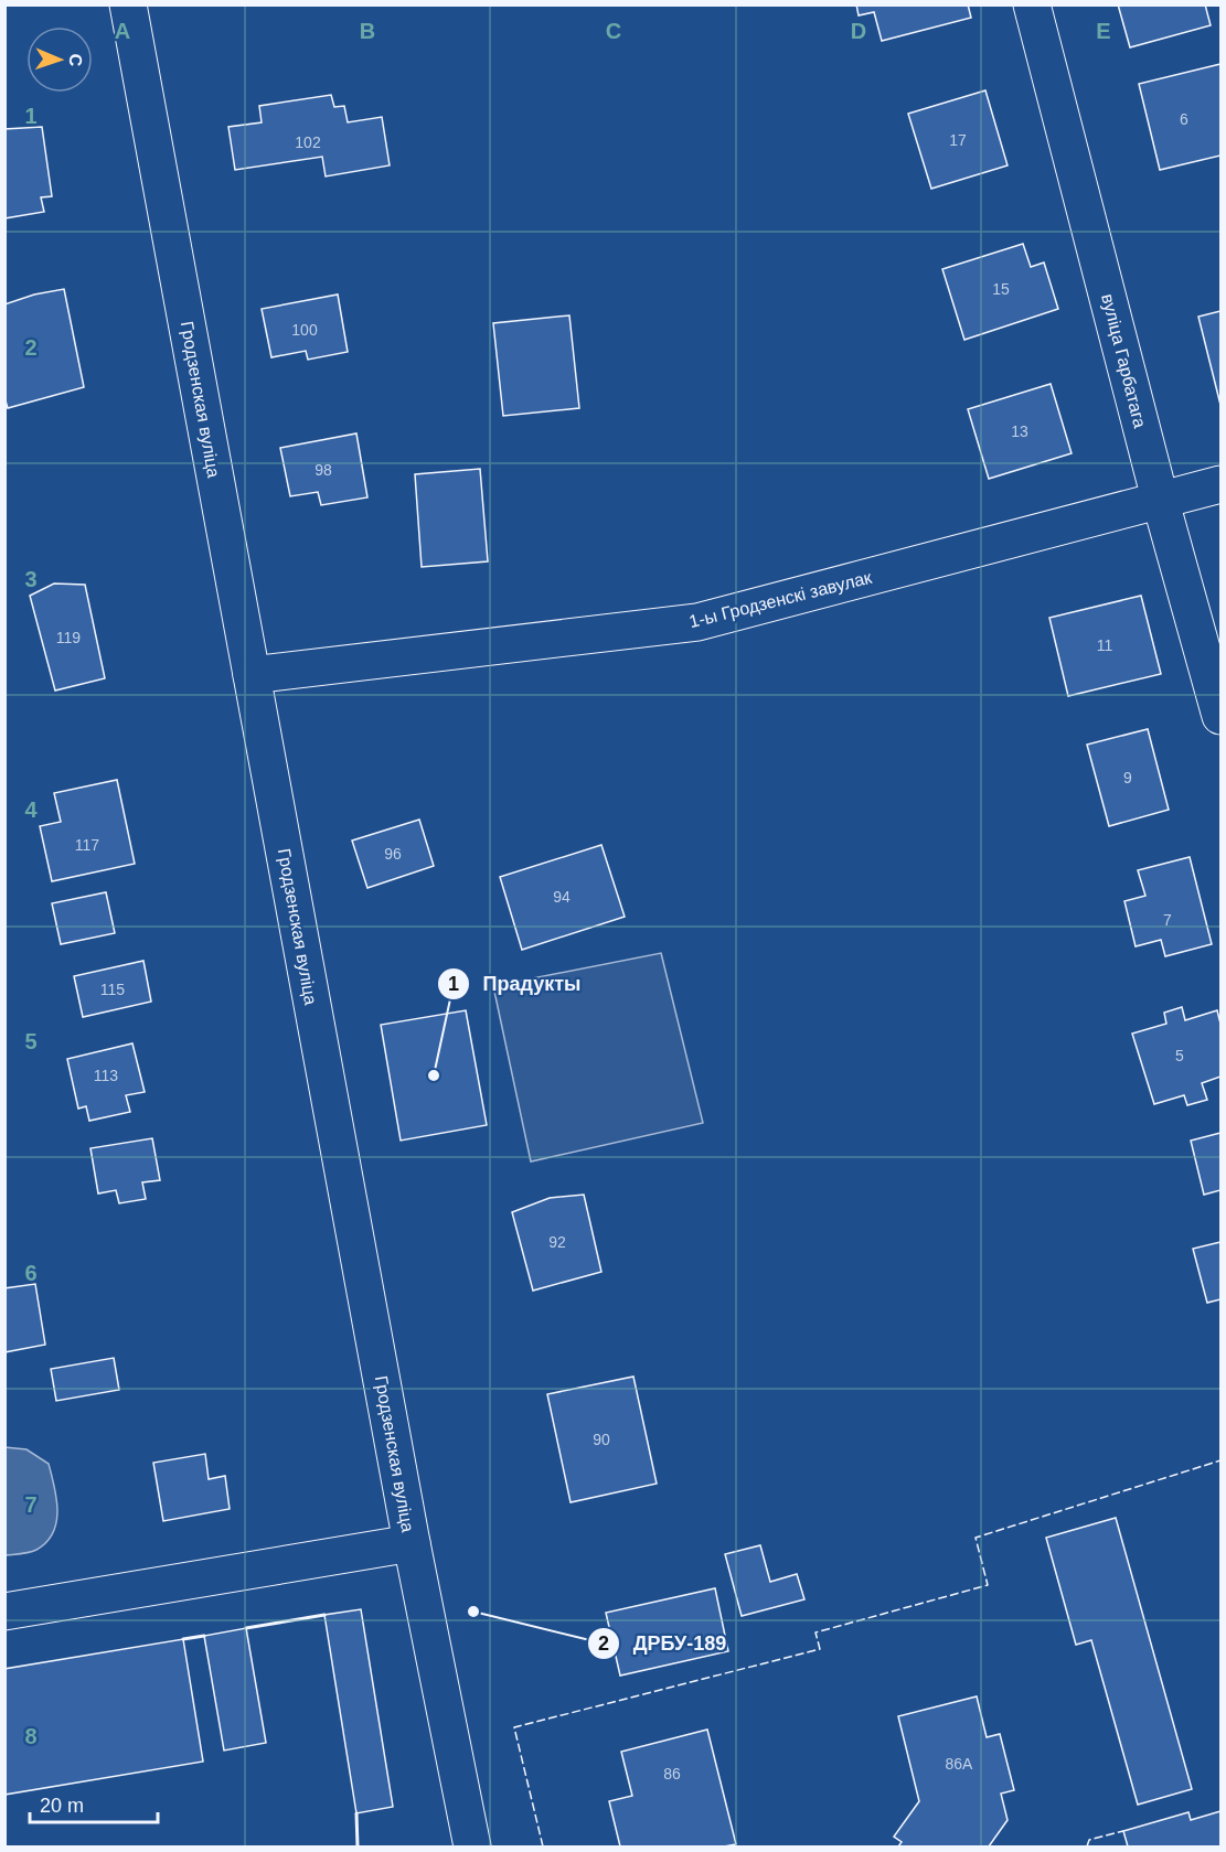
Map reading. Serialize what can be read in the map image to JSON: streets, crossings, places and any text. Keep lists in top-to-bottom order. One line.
{"streets":{"street":["вуліца Гарбатага","Гродзенская вуліца","1-ы Гродзенскі завулак"]},"crossings":[["вуліца Гарбатага","1-ы Гродзенскі завулак"],["Гродзенская вуліца","1-ы Гродзенскі завулак"]],"places":["Прадукты","ДРБУ-189"],"house_numbers":["6","17","102","15","100","13","98","119","11","9","117","96","94","7","115","5","113","92","90","86A","86"],"scale_bar":"20 m","north":"right","grid":{"columns":["A","B","C","D","E"],"rows":["1","2","3","4","5","6","7","8"]}}
